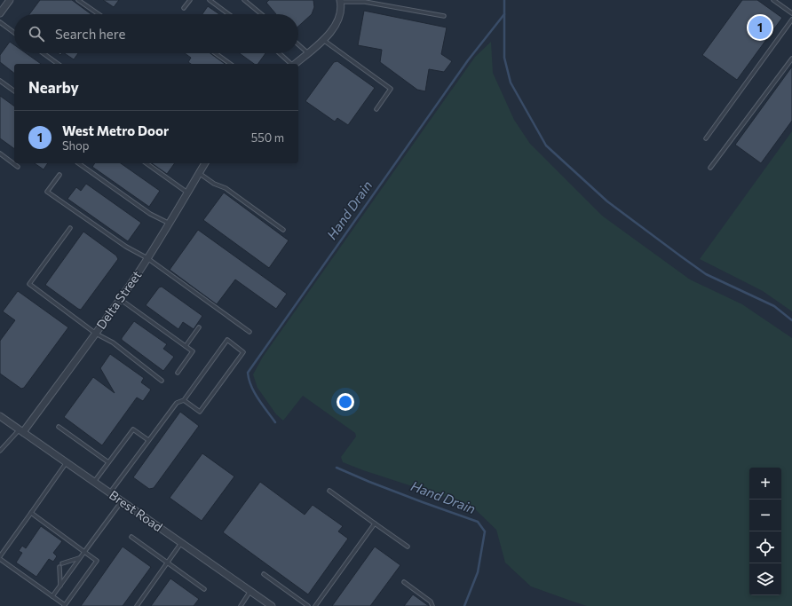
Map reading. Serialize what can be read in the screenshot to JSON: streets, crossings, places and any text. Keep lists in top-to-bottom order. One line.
{"streets":{"street":["Delta Street","Brest Road"]},"crossings":[["Delta Street","Brest Road"]],"water":["Hand Drain"],"page":{"pins":"1","search":"Search here","heading":"Nearby","list":[{"mark":"1","name":"West Metro Door","note":"Shop","value":"550 m"}],"map_buttons":["+","−"]}}
